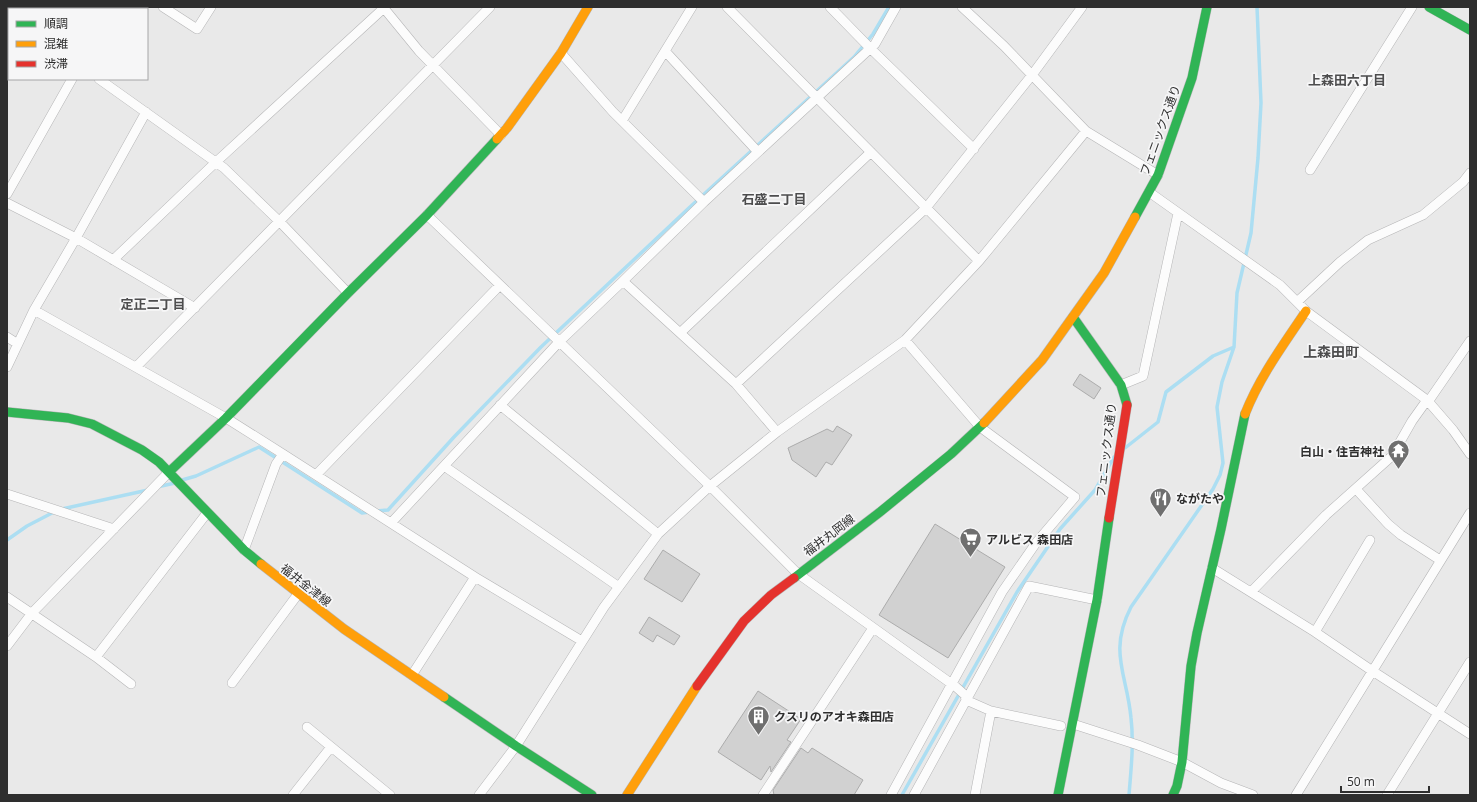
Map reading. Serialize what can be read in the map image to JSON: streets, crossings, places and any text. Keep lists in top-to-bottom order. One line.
{"streets":{"main road":["フェニックス通り","福井丸岡線","福井金津線"]},"crossings":[["フェニックス通り","福井丸岡線"]],"districts":["上森田六丁目","石盛二丁目","定正二丁目","上森田町"],"places":{"temple":["白山・住吉神社"],"restaurant":["ながたや"],"supermarket":["アルビス 森田店"],"building":["クスリのアオキ森田店"]},"legend":["順調","混雑","渋滞"],"scale_bar":"50 m"}
